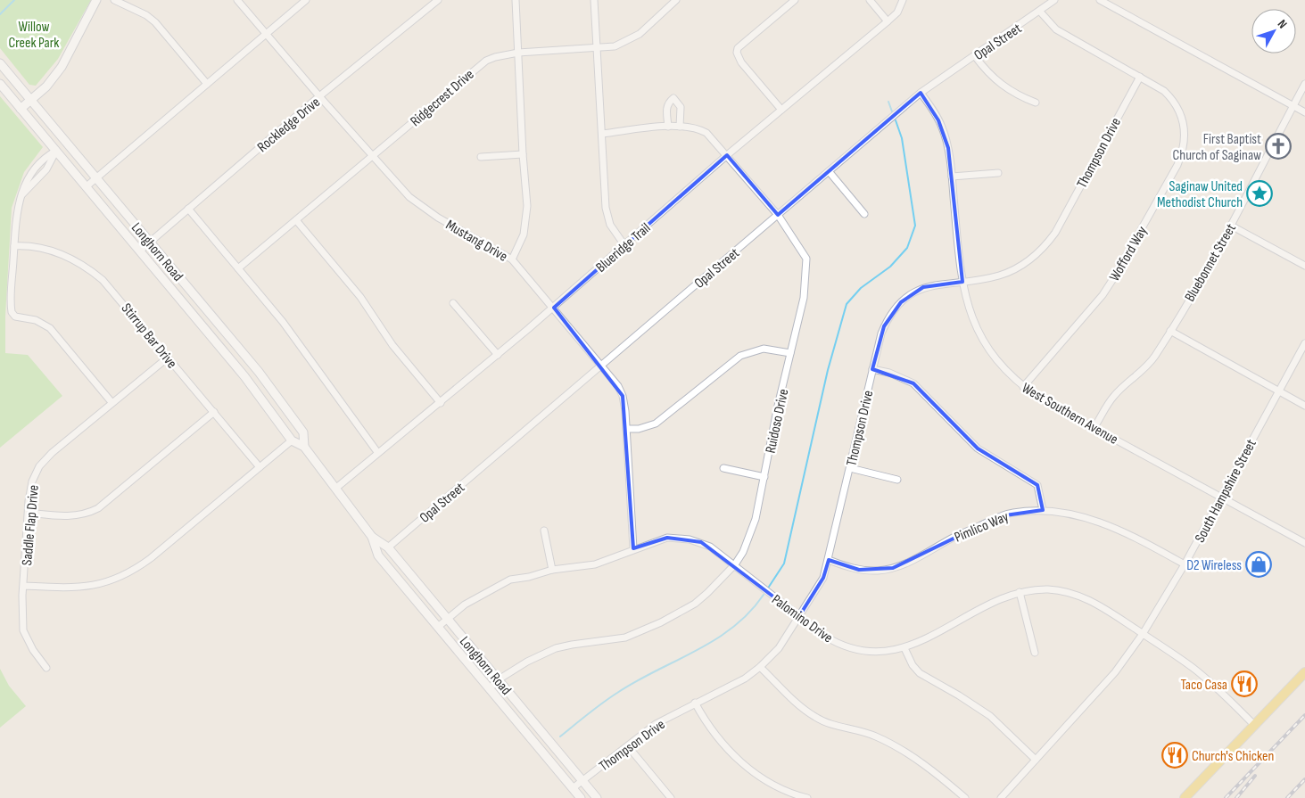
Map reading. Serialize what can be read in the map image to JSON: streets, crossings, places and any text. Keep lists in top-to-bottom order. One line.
{"streets":{"main road":["Longhorn Road"],"street":["Opal Street","Ridgecrest Drive","Rockledge Drive","Thompson Drive","Mustang Drive","Blueridge Trail","Wofford Way","Bluebonnet Street","Stirrup Bar Drive","West Southern Avenue","Ruidoso Drive","South Hampshire Street","Saddle Flap Drive","Pimlico Way","Palomino Drive"]},"crossings":[["Opal Street","Mustang Drive"],["Opal Street","Longhorn Road"],["Opal Street","Wofford Way"],["Opal Street","West Southern Avenue"],["Opal Street","Ruidoso Drive"],["Ridgecrest Drive","Mustang Drive"],["Rockledge Drive","Mustang Drive"],["Rockledge Drive","Longhorn Road"],["Thompson Drive","Longhorn Road"],["Thompson Drive","Wofford Way"],["Thompson Drive","West Southern Avenue"],["Thompson Drive","Pimlico Way"],["Thompson Drive","Palomino Drive"],["Mustang Drive","Blueridge Trail"],["Mustang Drive","Palomino Drive"],["Blueridge Trail","Longhorn Road"],["Blueridge Trail","Ruidoso Drive"],["Longhorn Road","Ruidoso Drive"],["Longhorn Road","Palomino Drive"],["Wofford Way","West Southern Avenue"],["Bluebonnet Street","West Southern Avenue"],["Stirrup Bar Drive","Saddle Flap Drive"],["West Southern Avenue","South Hampshire Street"],["Ruidoso Drive","Palomino Drive"],["South Hampshire Street","Pimlico Way"],["South Hampshire Street","Palomino Drive"]],"parks":["Willow Creek Park"],"places":{"church":["First Baptist Church of Saginaw"],"place":["Saginaw United Methodist Church"],"shop":["D2 Wireless"],"restaurant":["Taco Casa","Church's Chicken"]},"north":"top right"}
